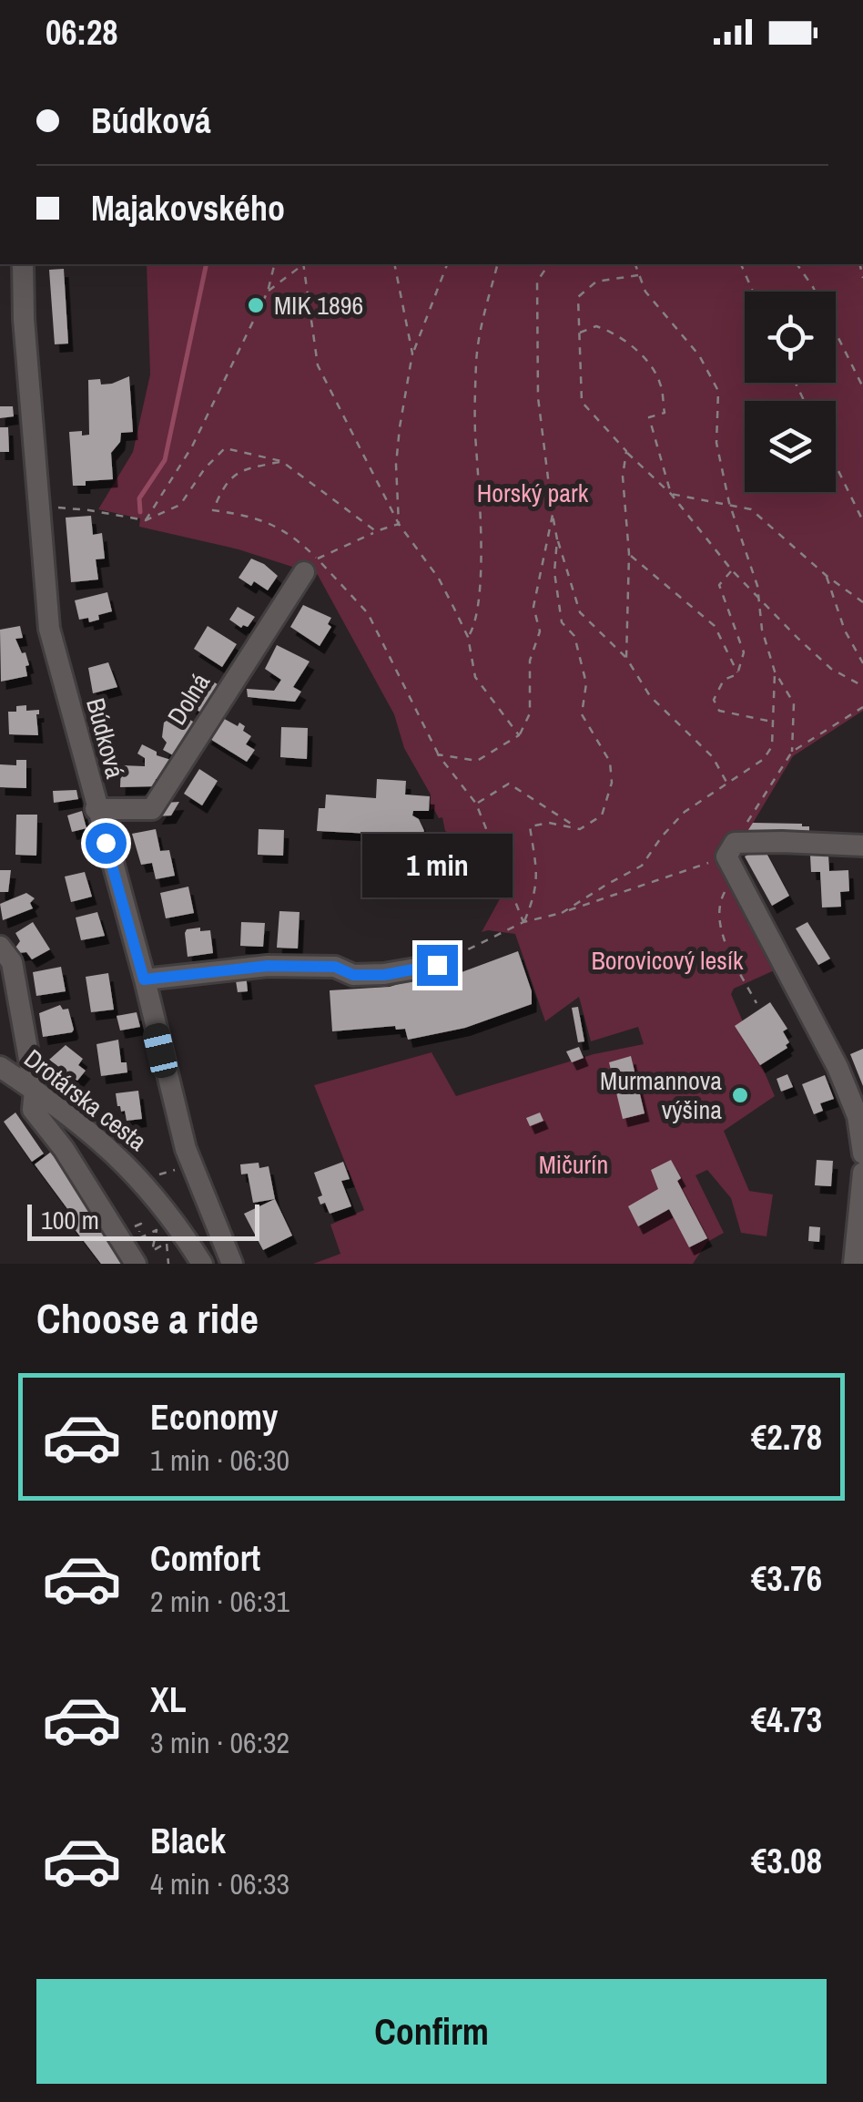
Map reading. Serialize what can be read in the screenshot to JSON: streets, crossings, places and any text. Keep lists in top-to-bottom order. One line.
{"streets":{"street":["Dolná","Búdková","Drotárska cesta"]},"crossings":[["Dolná","Búdková"]],"parks":["Horský park","Borovicový lesík","Mičurín"],"places":["MIK 1896","Murmannova výšina"],"scale_bar":"100 m","page":{"status":"06:28","banner":["Búdková","Majakovského"],"bubble":"1 min","scale":"100 m","heading":"Choose a ride","list":[{"name":"Economy","note":"1 min · 06:30","value":"€2.78"},{"name":"Comfort","note":"2 min · 06:31","value":"€3.76"},{"name":"XL","note":"3 min · 06:32","value":"€4.73"},{"name":"Black","note":"4 min · 06:33","value":"€3.08"}],"buttons":"Confirm"}}
